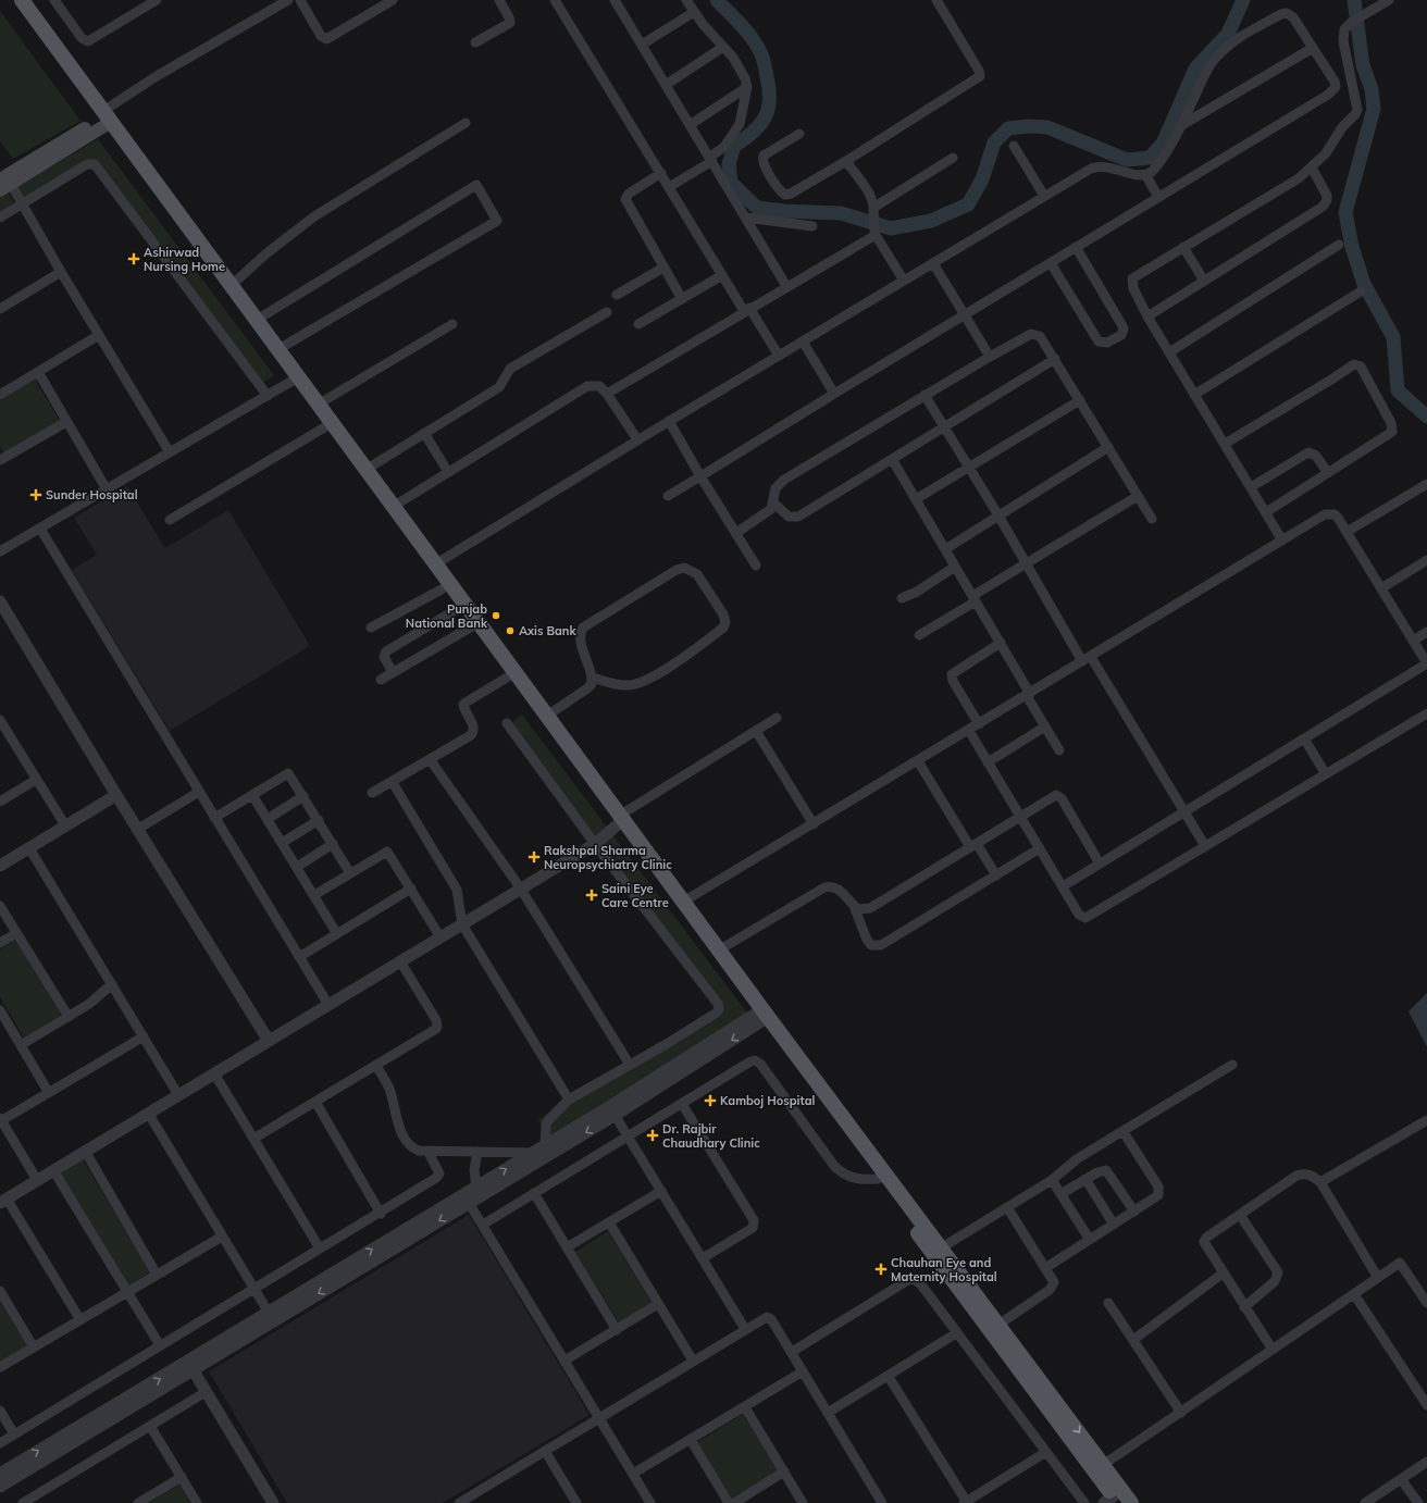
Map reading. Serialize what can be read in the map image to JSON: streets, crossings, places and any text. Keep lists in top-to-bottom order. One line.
{"places":{"health":["Ashirwad Nursing Home","Sunder Hospital","Rakshpal Sharma Neuropsychiatry Clinic","Saini Eye Care Centre","Kamboj Hospital","Dr. Rajbir Chaudhary Clinic","Chauhan Eye and Maternity Hospital"],"other":["Punjab National Bank","Axis Bank"]}}
